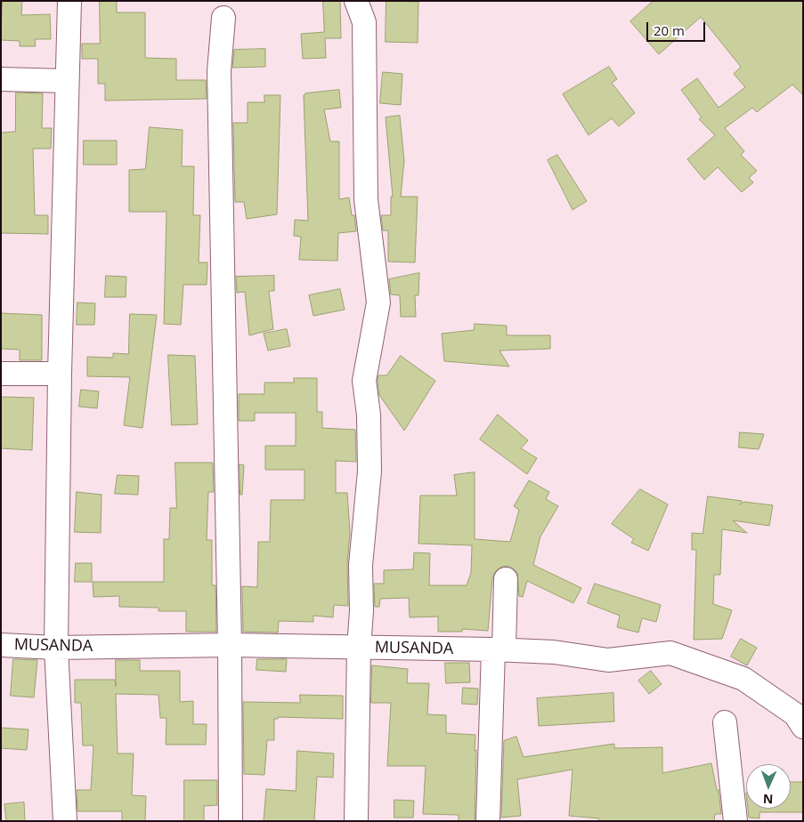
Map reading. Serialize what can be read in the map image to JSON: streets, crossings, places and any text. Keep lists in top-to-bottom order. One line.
{"streets":{"street":["MUSANDA"]},"scale_bar":"20 m","north":"bottom"}
